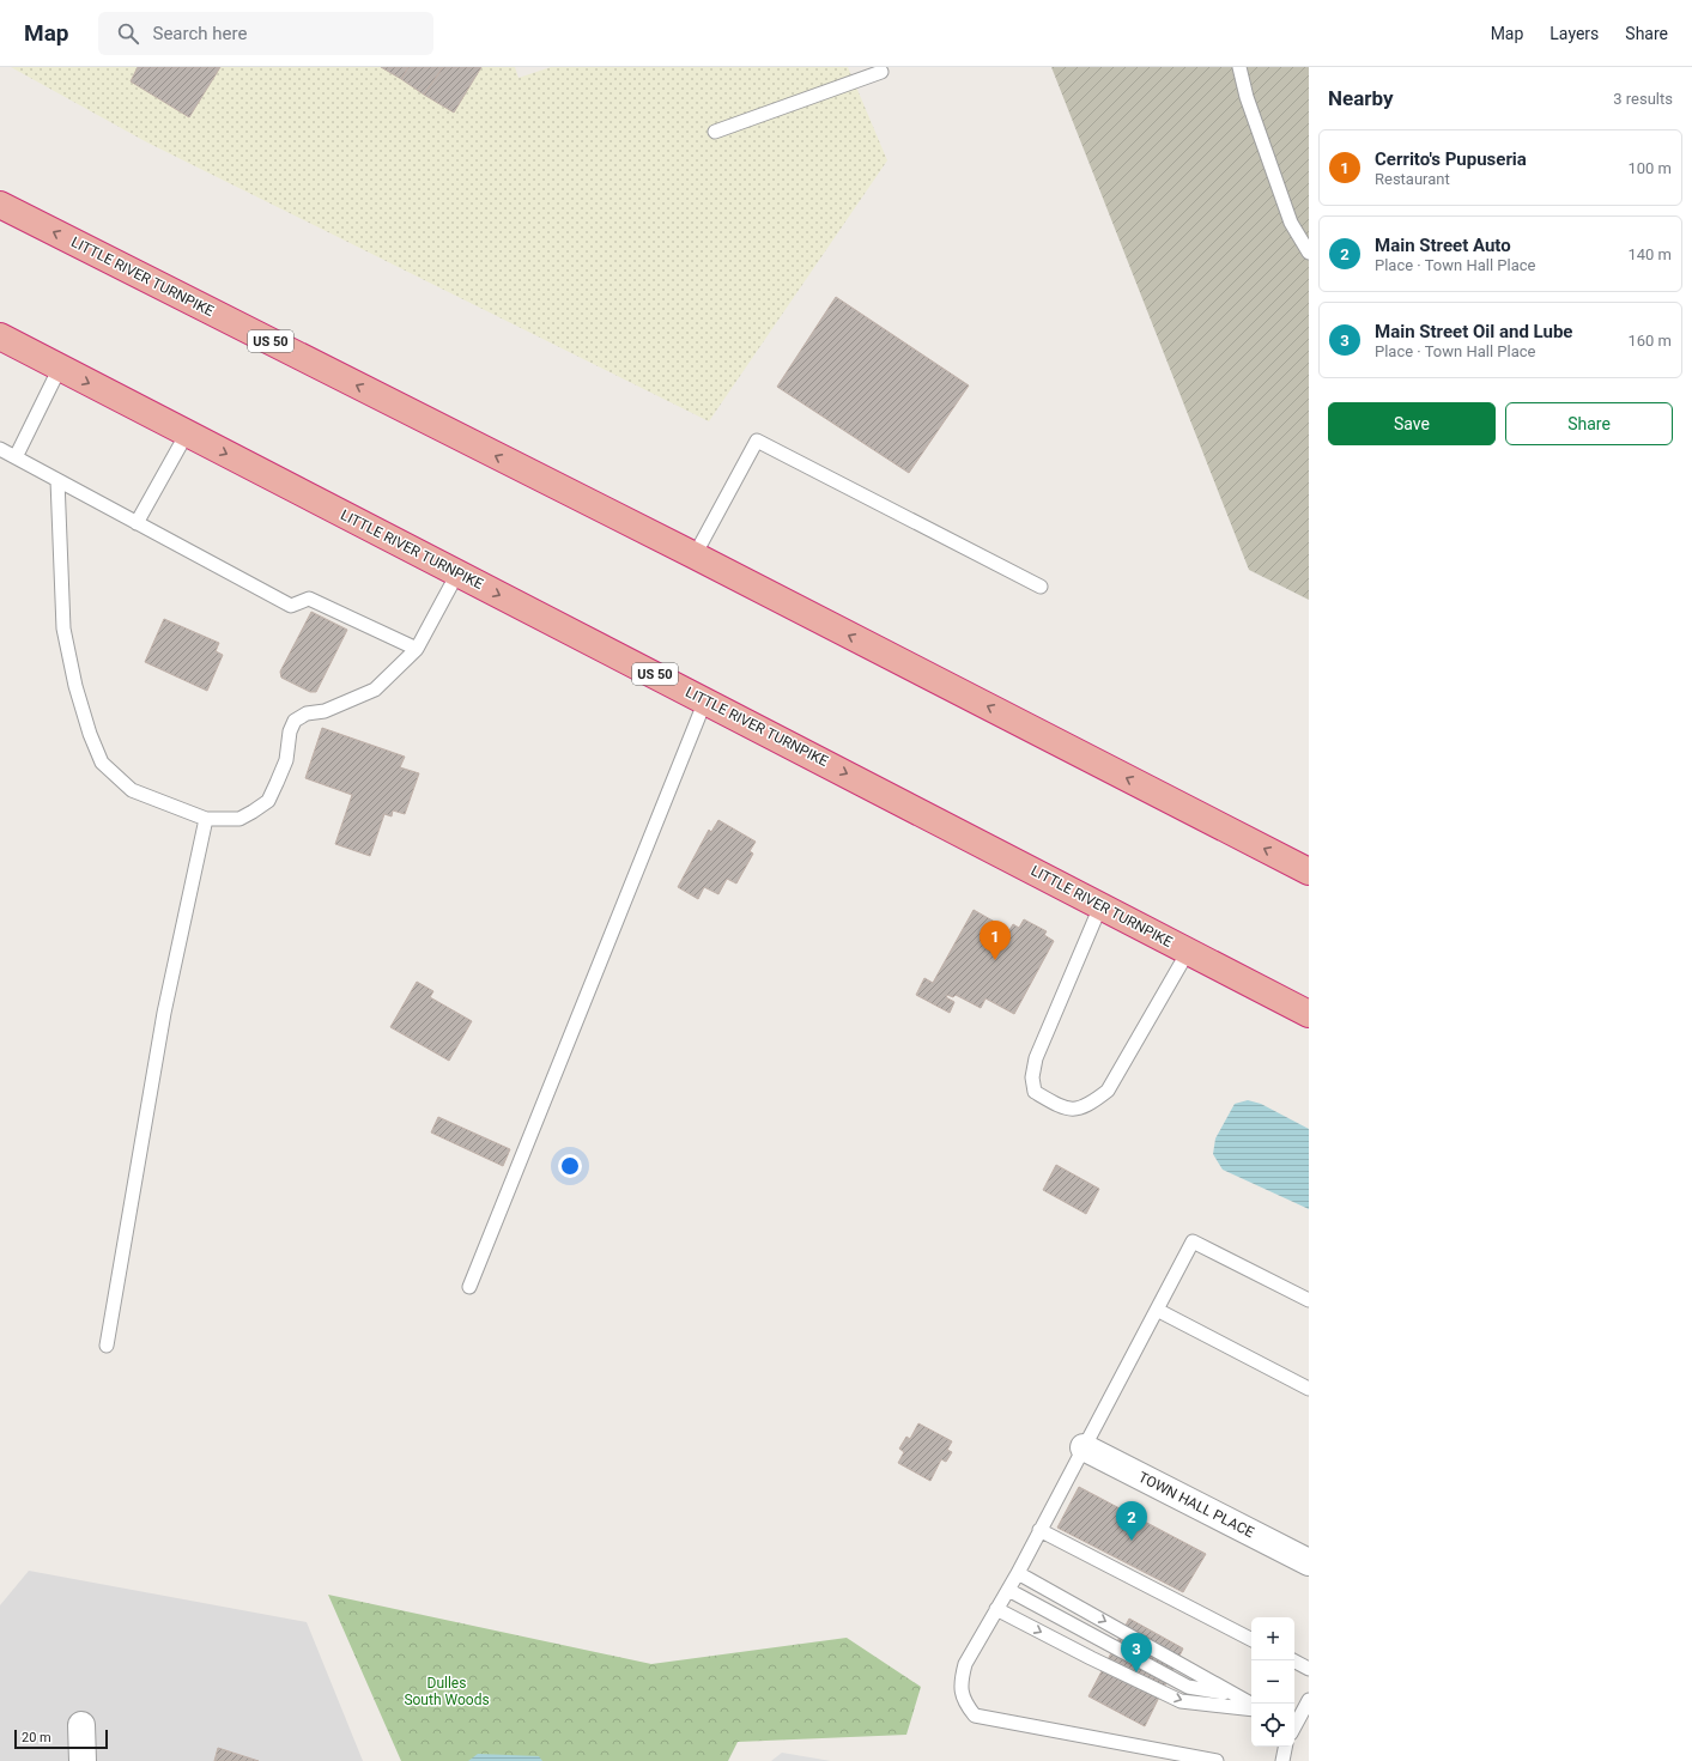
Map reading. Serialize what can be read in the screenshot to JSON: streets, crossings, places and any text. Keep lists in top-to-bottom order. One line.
{"streets":{"highway":["LITTLE RIVER TURNPIKE","US 50"],"street":["TOWN HALL PLACE"]},"parks":["Dulles South Woods"],"scale_bar":"20 m","page":{"header":"Map","search":"Search here","nav":["Map","Layers","Share"],"heading":["Nearby","3 results"],"list":[{"mark":"1","name":"Cerrito's Pupuseria","note":"Restaurant","value":"100 m"},{"mark":"2","name":"Main Street Auto","note":"Place · Town Hall Place","value":"140 m"},{"mark":"3","name":"Main Street Oil and Lube","note":"Place · Town Hall Place","value":"160 m"}],"buttons":["Save","Share"],"pins":["1","2","3"],"map_buttons":["+","−"],"scale":"20 m"}}
